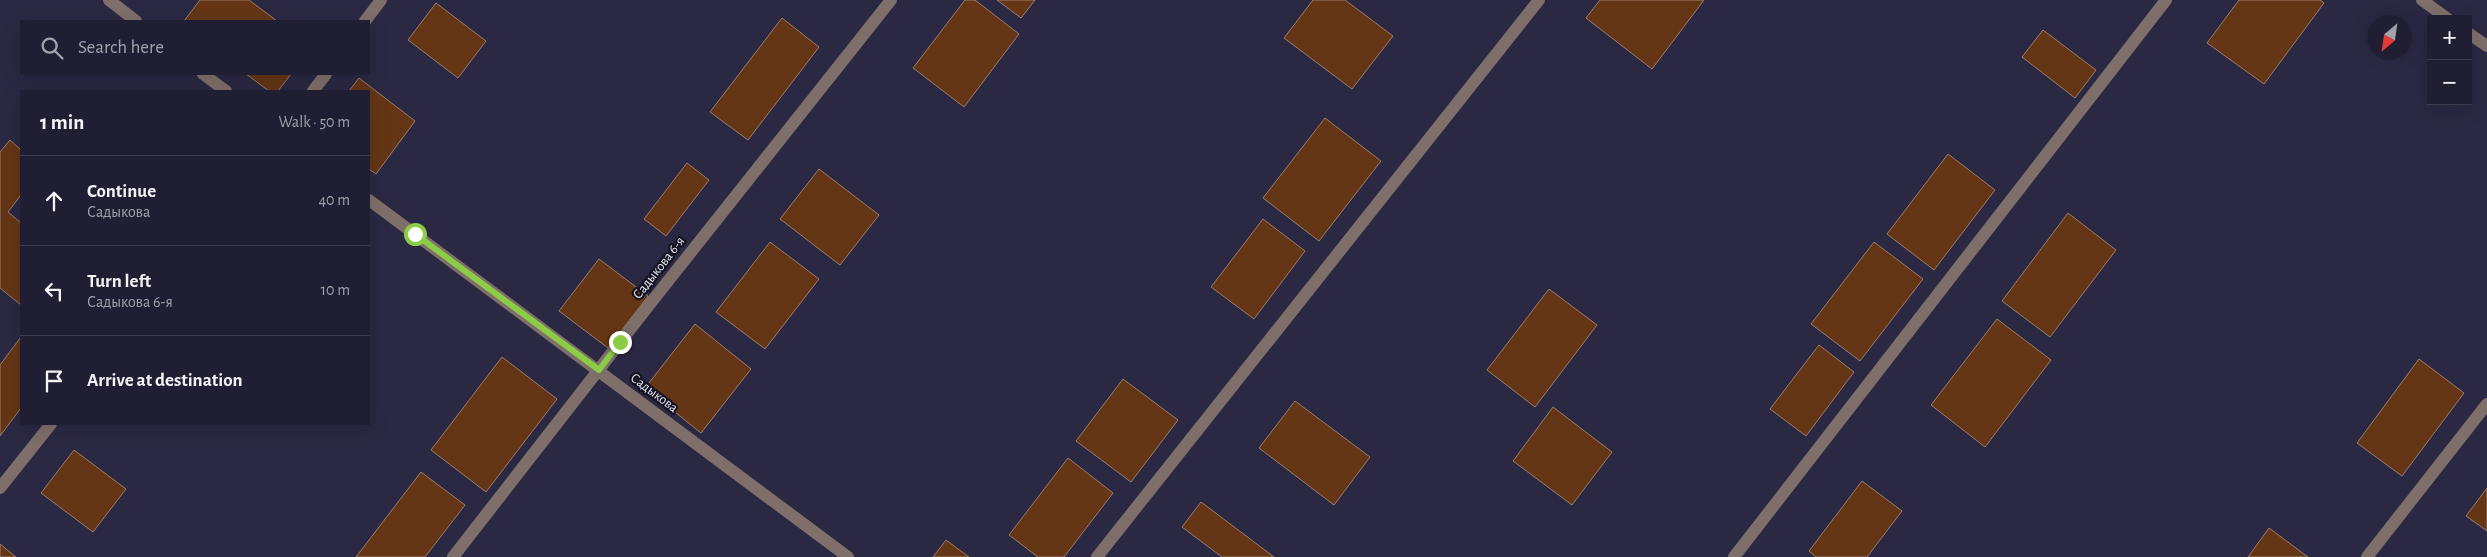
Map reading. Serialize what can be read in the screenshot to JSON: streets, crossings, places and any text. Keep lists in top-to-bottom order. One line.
{"streets":{"street":["Садыкова 6-я","Садыкова"]},"crossings":[["Садыкова 6-я","Садыкова"]],"north":"bottom left","page":{"map_buttons":["+","−"],"search":"Search here","heading":["1 min","Walk · 50 m"],"list":[["Continue","Садыкова","40 m"],["Turn left","Садыкова 6-я","10 m"],"Arrive at destination"]}}
